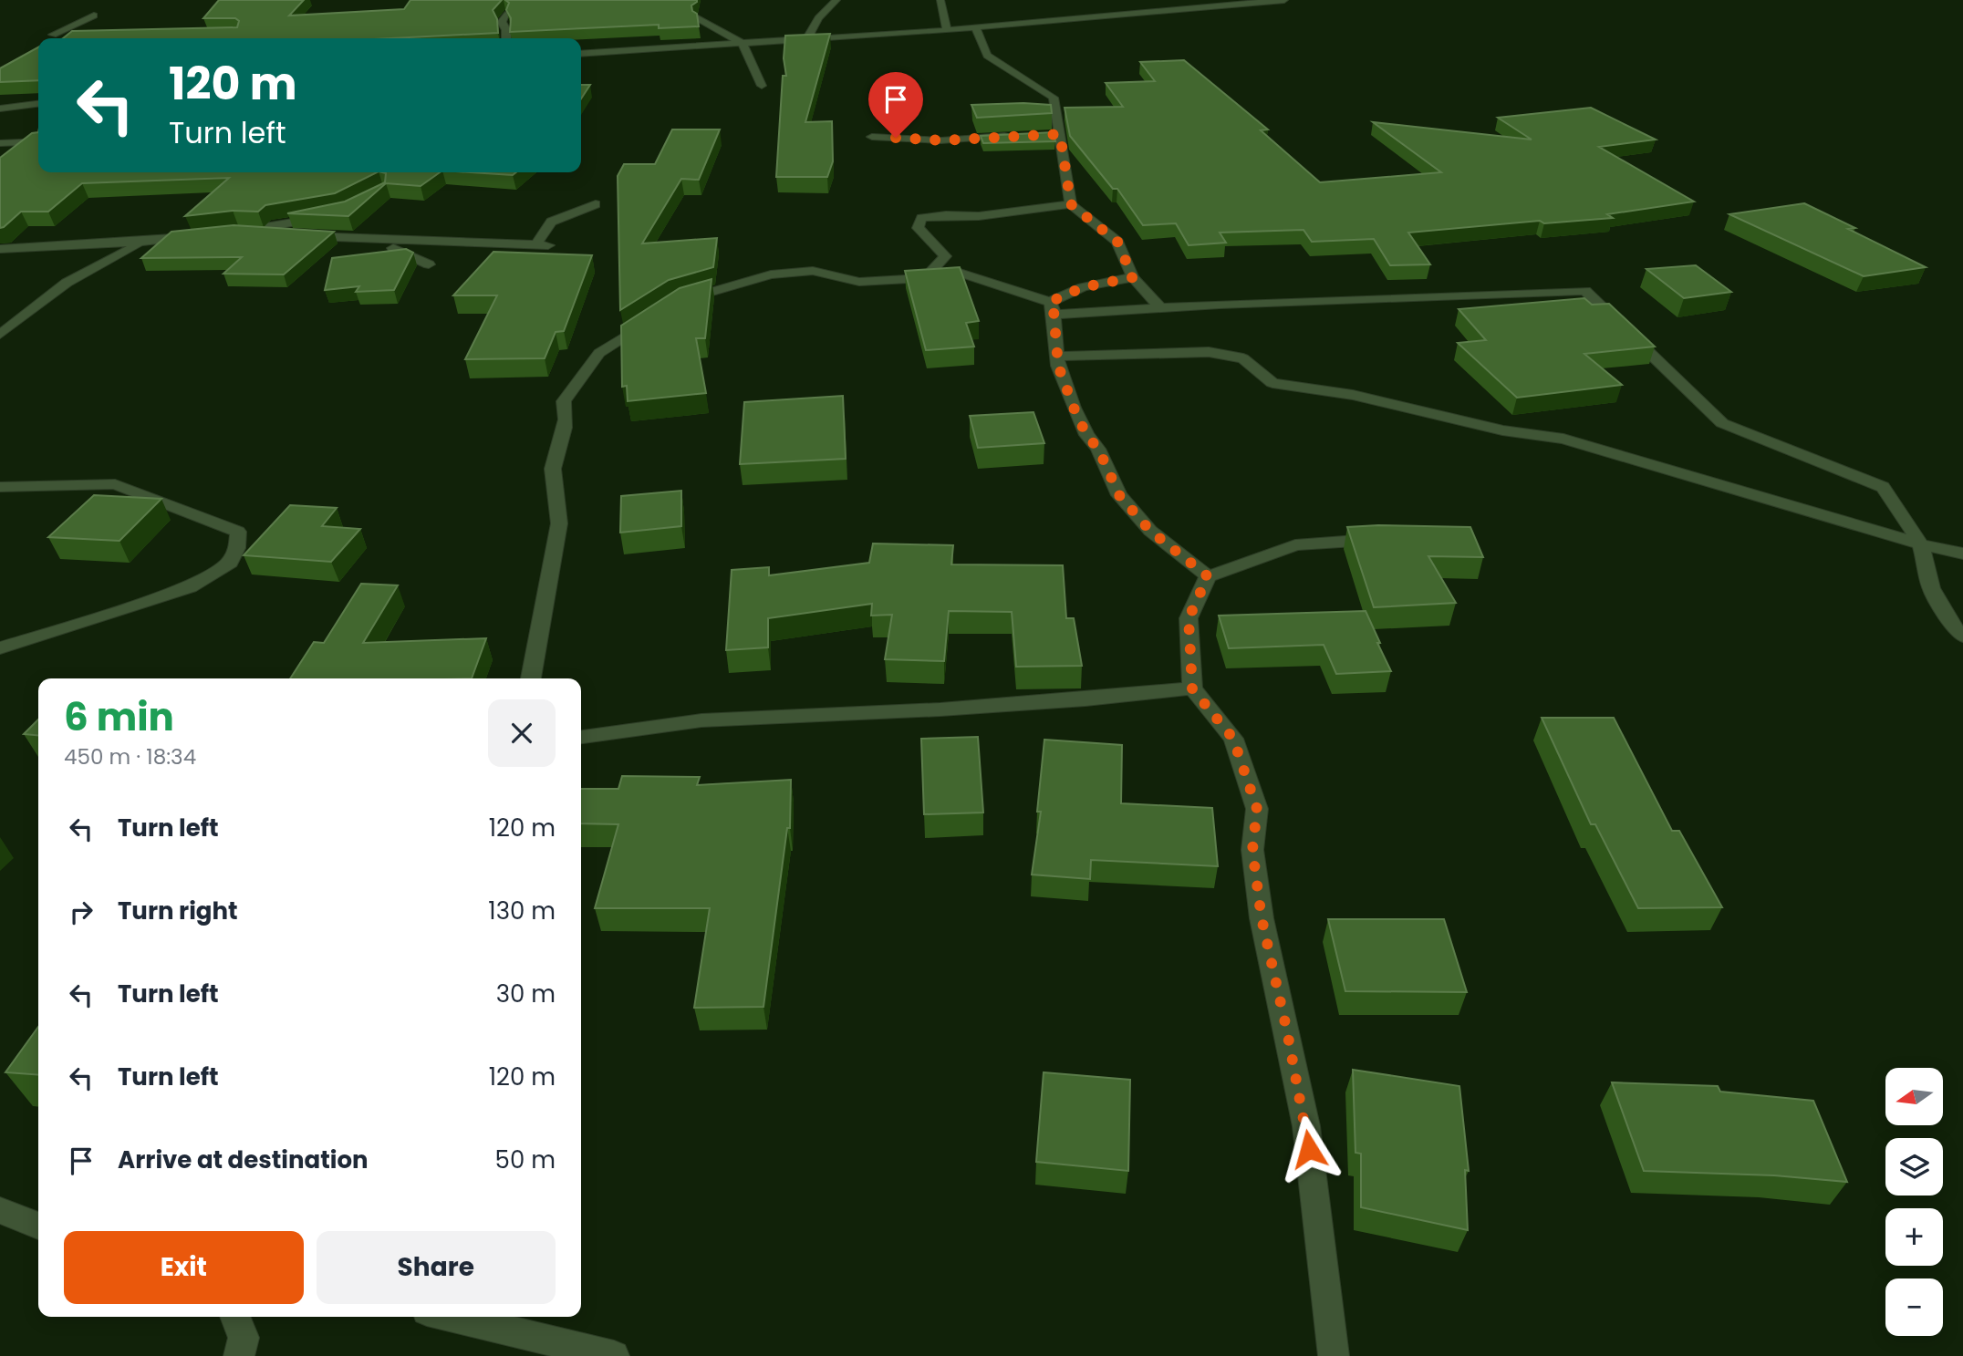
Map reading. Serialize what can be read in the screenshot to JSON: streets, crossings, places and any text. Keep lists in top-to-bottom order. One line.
{"north":"left","page":{"turn":["120 m","Turn left"],"heading":["6 min","450 m · 18:34"],"list":[{"name":"Turn left","value":"120 m"},{"name":"Turn right","value":"130 m"},{"name":"Turn left","value":"30 m"},{"name":"Turn left","value":"120 m"},{"name":"Arrive at destination","value":"50 m"}],"map_buttons":["+","−"],"buttons":["Exit","Share"]}}
